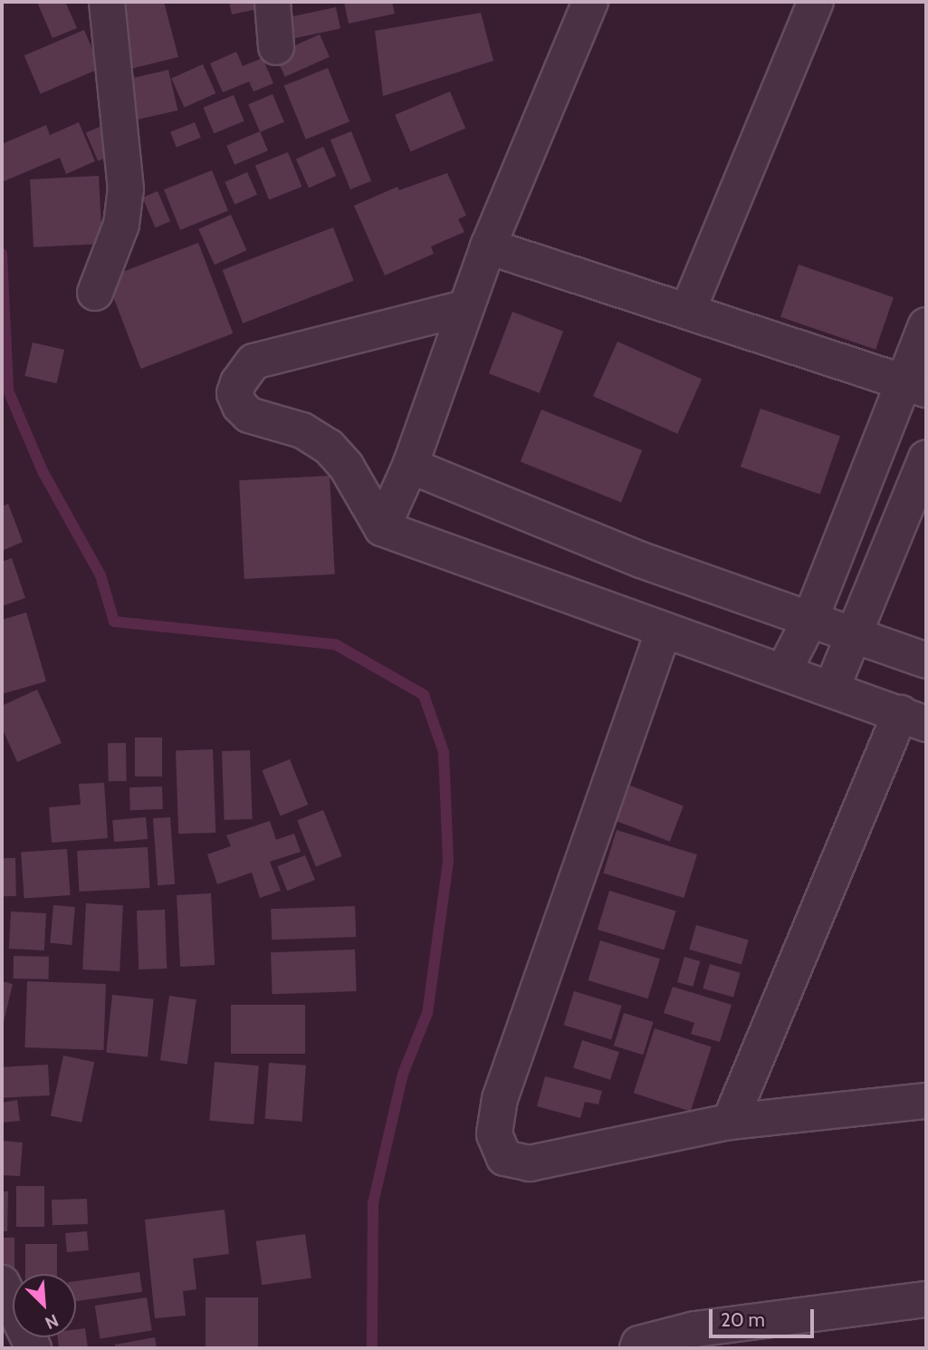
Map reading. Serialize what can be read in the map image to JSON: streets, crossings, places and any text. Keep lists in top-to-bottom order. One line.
{"scale_bar":"20 m","north":"bottom right"}
